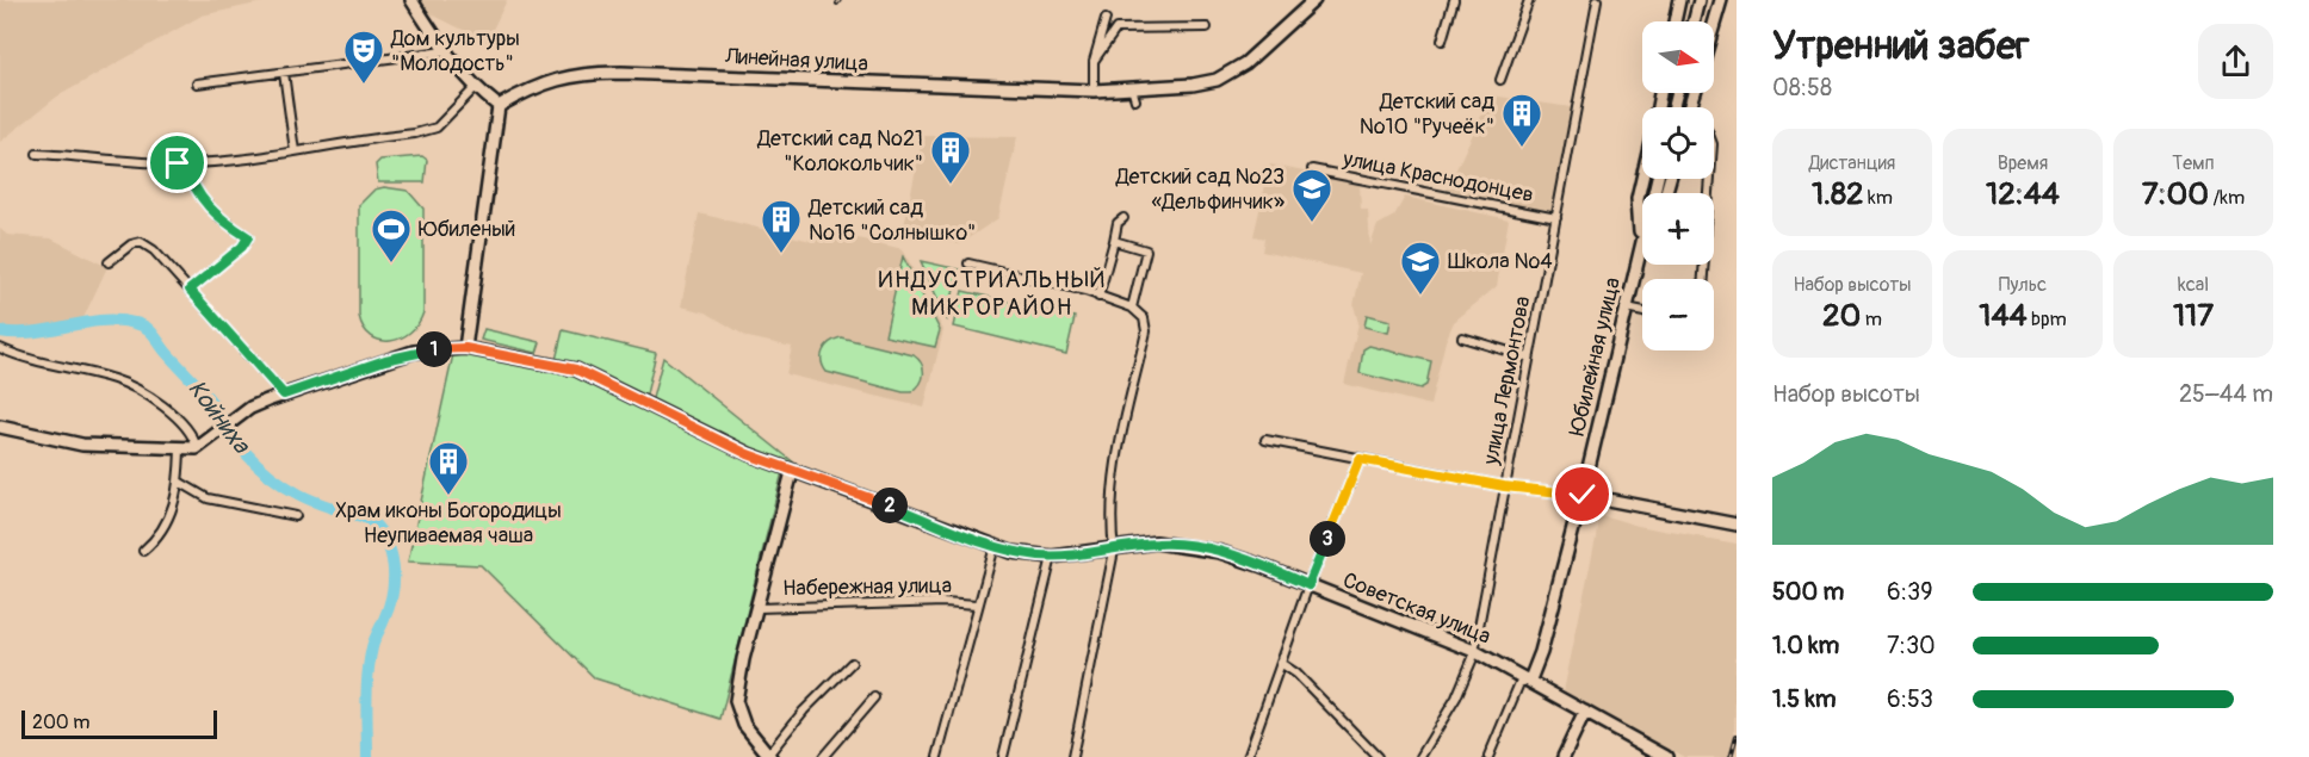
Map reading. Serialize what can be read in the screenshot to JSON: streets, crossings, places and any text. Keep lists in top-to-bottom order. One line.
{"streets":{"main road":["Линейная улица","Юбилейная улица","Набережная улица","Советская улица"],"street":["улица Краснодонцев","улица Лермонтова"]},"crossings":[["улица Краснодонцев","улица Лермонтова"],["Юбилейная улица","Советская улица"],["улица Лермонтова","Советская улица"],["Набережная улица","Советская улица"]],"districts":["ИНДУСТРИАЛЬНЫЙ МИКРОРАЙОН"],"water":["Койниха"],"places":{"theatre":["Дом культуры \"Молодость\""],"building":["Детский сад №10 \"Ручеёк\"","Детский сад №21 \"Колокольчик\"","Детский сад №16 \"Солнышко\"","Храм иконы Богородицы Неупиваемая чаша"],"school or university":["Детский сад №23 «Дельфинчик»","Школа №4"],"sports":["Юбиленый"]},"scale_bar":"200 m","north":"right","page":{"heading":["Утренний забег","08:58"],"map_buttons":["+","−"],"stats":[["Дистанция","1.82 km"],["Время","12:44"],["Темп","7:00 /km"],["Набор высоты","20 m"],["Пульс","144 bpm"],["kcal","117"]],"pins":["1","2","3"],"chart":["Набор высоты","25–44 m"],"list":[{"name":"500 m","note":"6:39"},{"name":"1.0 km","note":"7:30"},{"name":"1.5 km","note":"6:53"}],"scale":"200 m"}}
